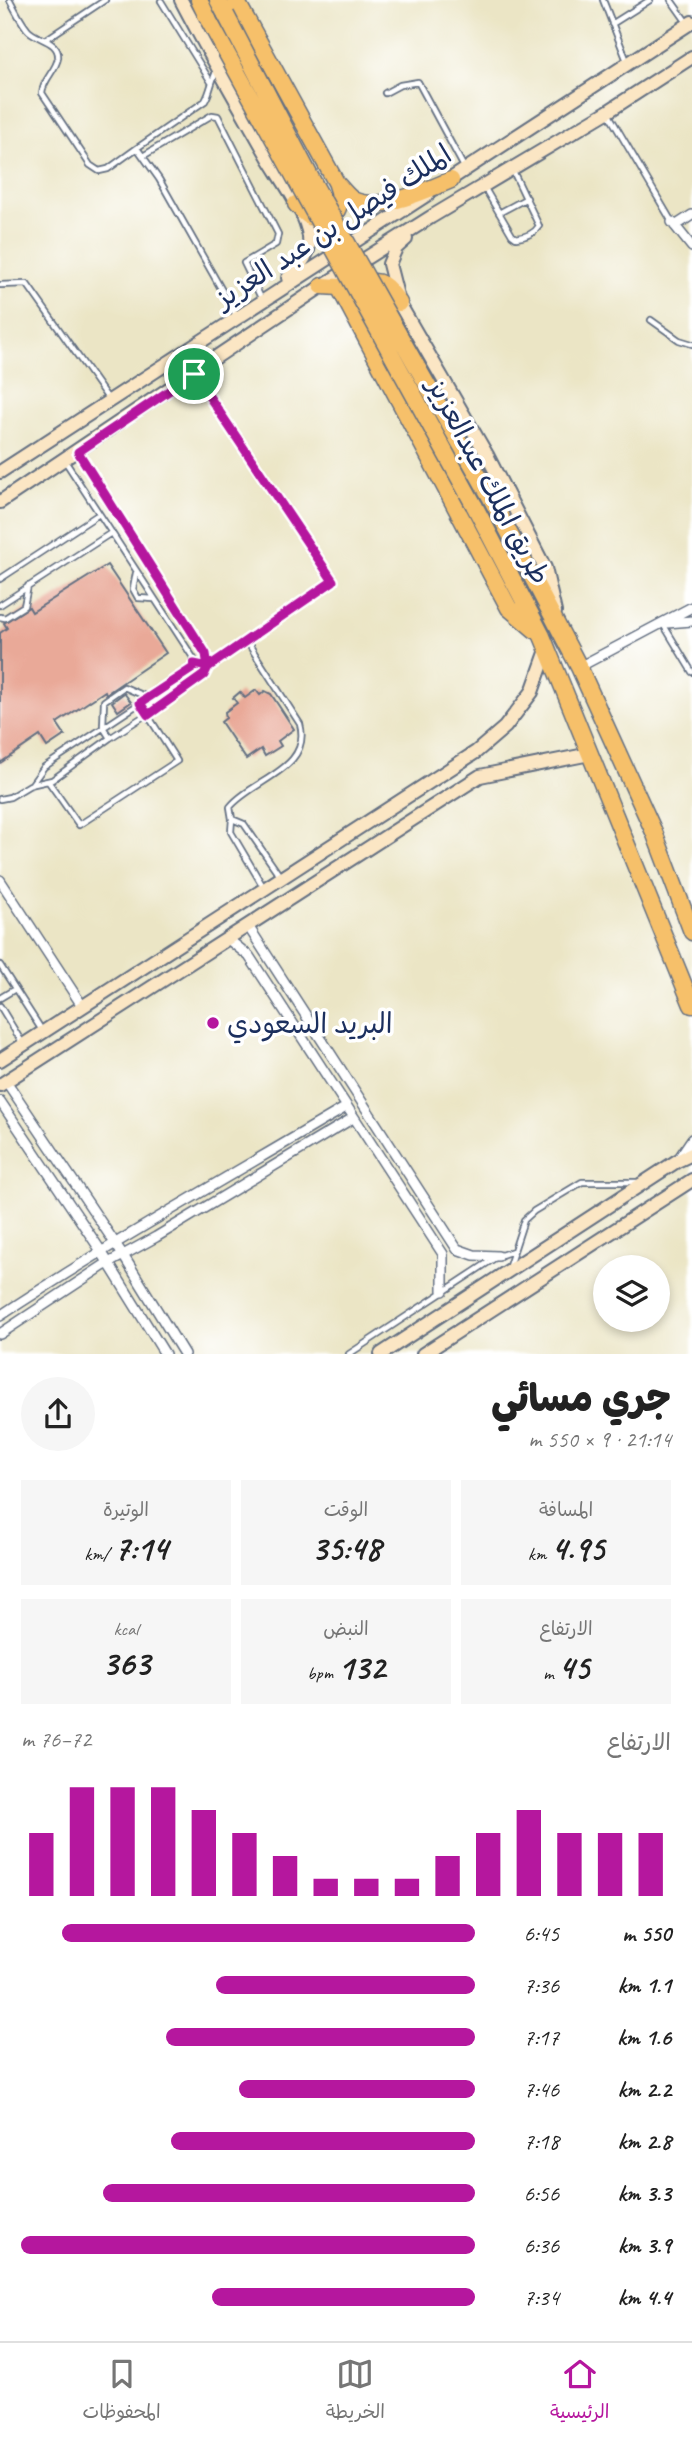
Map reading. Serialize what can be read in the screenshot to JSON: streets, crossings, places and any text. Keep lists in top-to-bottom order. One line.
{"streets":{"highway":["طريق الملك عبدالعزيز"],"street":["الملك فيصل بن عبد العزيز"]},"places":["البريد السعودي"],"page":{"heading":["جري مسائي","21:14 · 9 × 550 m"],"stats":[["المسافة","4.95 km"],["الوقت","35:48"],["الوتيرة","7:14 /km"],["الارتفاع","45 m"],["النبض","132 bpm"],["kcal","363"]],"chart":["الارتفاع","72–76 m"],"list":[{"name":"550 m","note":"6:45"},{"name":"1.1 km","note":"7:36"},{"name":"1.6 km","note":"7:17"},{"name":"2.2 km","note":"7:46"},{"name":"2.8 km","note":"7:18"},{"name":"3.3 km","note":"6:56"},{"name":"3.9 km","note":"6:36"},{"name":"4.4 km","note":"7:34"}],"tabs":["الرئيسية","الخريطة","المحفوظات"]}}
